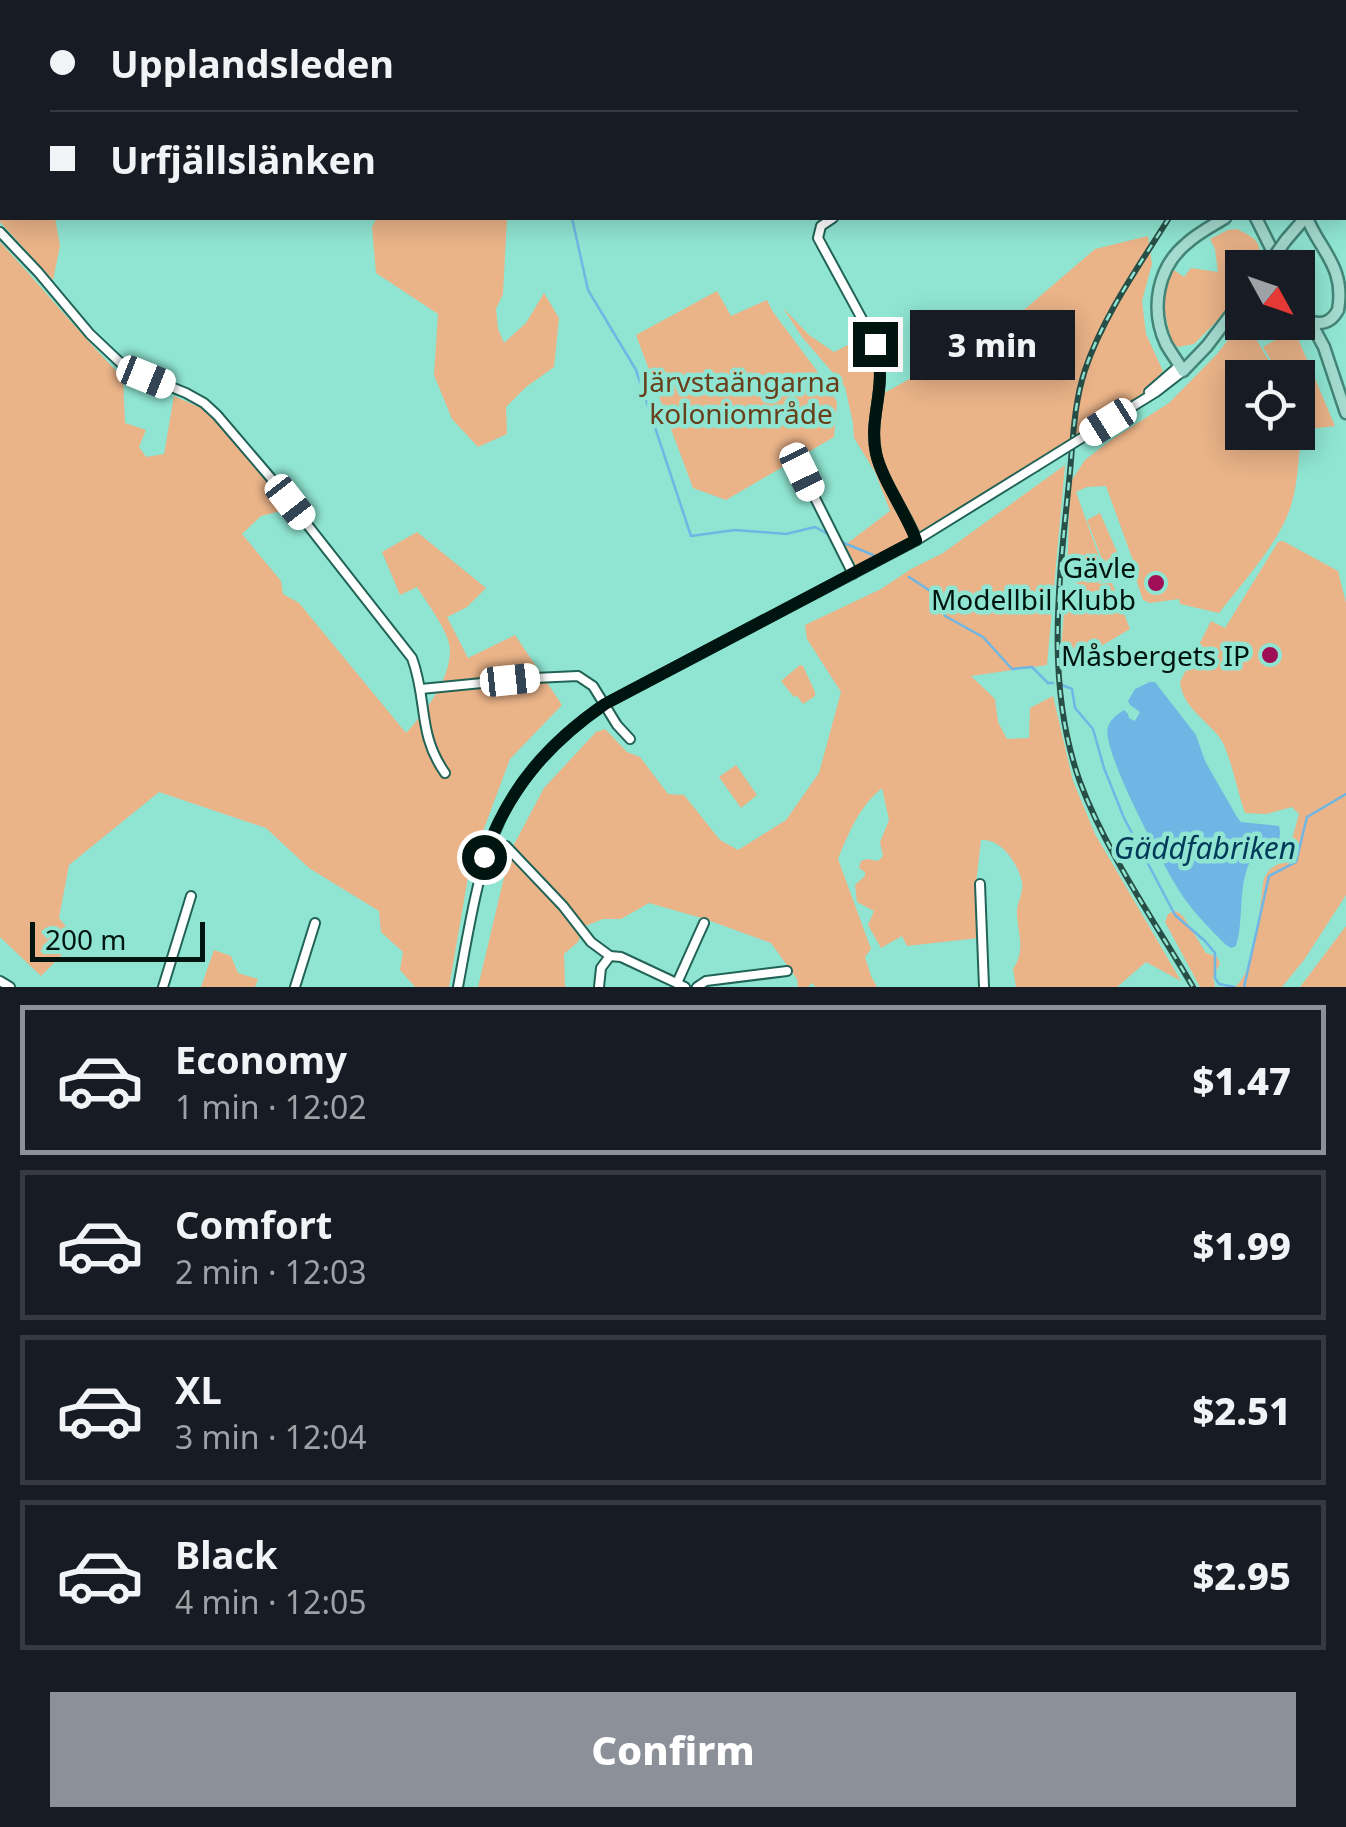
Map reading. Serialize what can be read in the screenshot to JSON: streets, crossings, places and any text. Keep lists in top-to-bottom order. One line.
{"water":["Gäddfabriken"],"parks":["Järvstaängarna koloniområde"],"places":["Gävle Modellbil Klubb","Måsbergets IP"],"scale_bar":"200 m","north":"bottom right","page":{"banner":["Upplandsleden","Urfjällslänken"],"bubble":"3 min","scale":"200 m","list":[{"name":"Economy","note":"1 min · 12:02","value":"$1.47"},{"name":"Comfort","note":"2 min · 12:03","value":"$1.99"},{"name":"XL","note":"3 min · 12:04","value":"$2.51"},{"name":"Black","note":"4 min · 12:05","value":"$2.95"}],"buttons":"Confirm"}}
